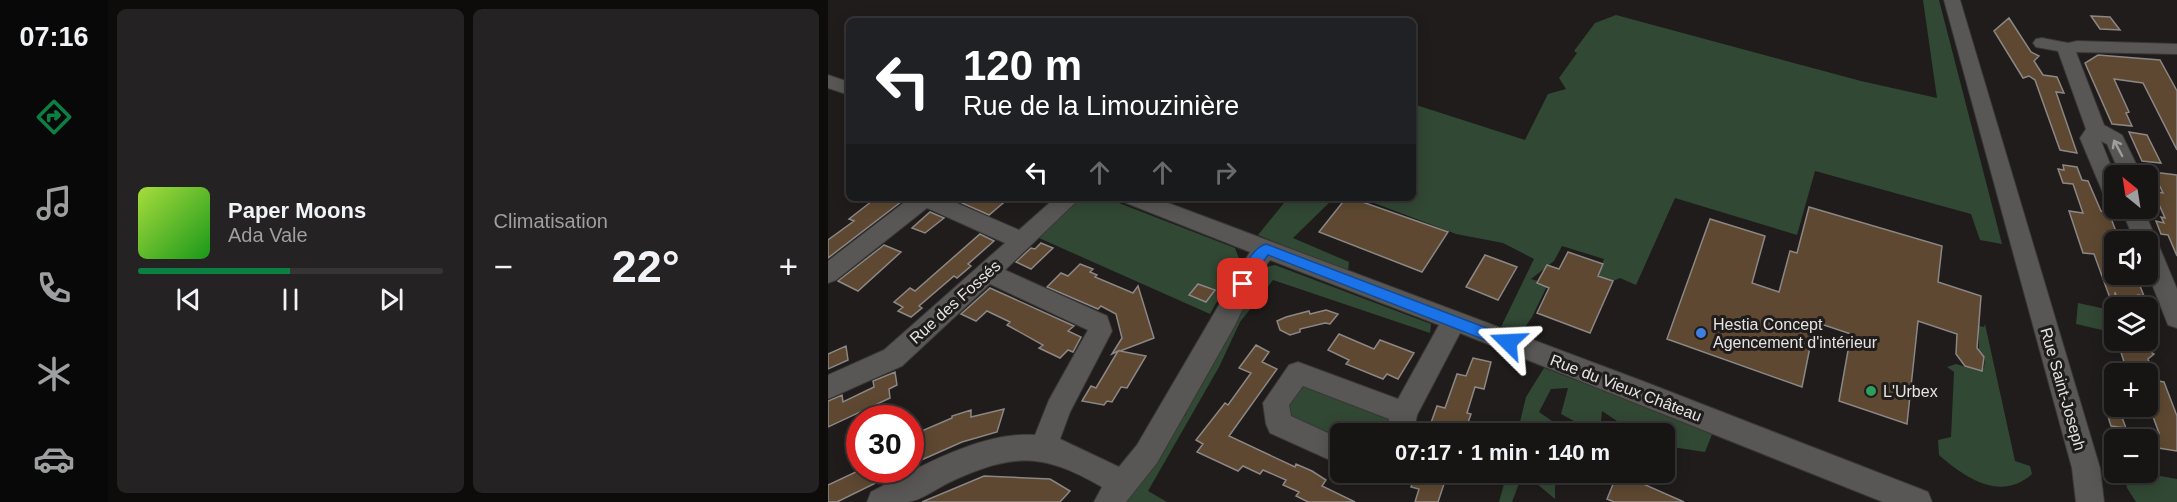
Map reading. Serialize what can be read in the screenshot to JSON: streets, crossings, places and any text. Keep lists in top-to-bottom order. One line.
{"streets":{"street":["Rue des Fossés","Rue du Vieux Château","Rue Saint-Joseph"]},"places":["Hestia Concept Agencement d'intérieur","L'Urbex"],"north":"top left","page":{"tabs":"07:16","tile":"Climatisation","turn":["120 m","Rue de la Limouzinière"],"map_buttons":["+","−"],"song":["Paper Moons","Ada Vale"],"heat":["−","22°","+"],"limit":"30","trip":"07:17 · 1 min · 140 m"}}
